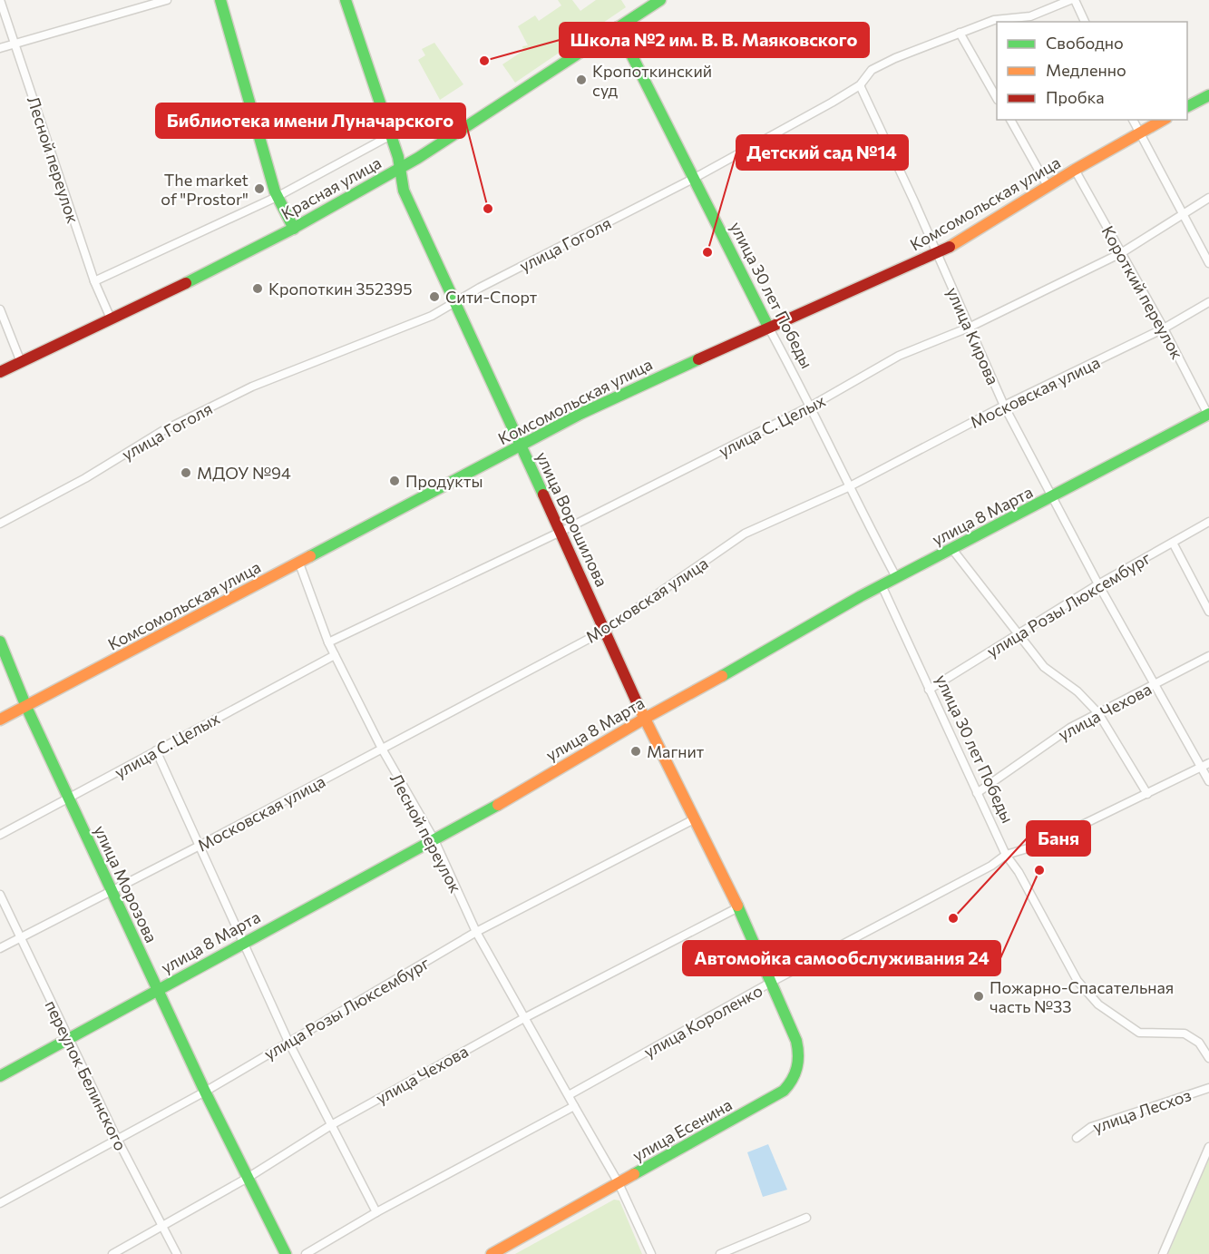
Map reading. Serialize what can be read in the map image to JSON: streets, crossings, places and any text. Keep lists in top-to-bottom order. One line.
{"streets":{"main road":["Красная улица","Комсомольская улица","улица 30 лет Победы","улица 8 Марта","улица Ворошилова","улица Морозова","улица Есенина"],"street":["Лесной переулок","улица Гоголя","Короткий переулок","улица Кирова","Московская улица","улица С. Целых","улица Розы Люксембург","улица Чехова","улица Короленко","переулок Белинского","улица Лесхоз"]},"crossings":[["Лесной переулок","Красная улица"],["Лесной переулок","Комсомольская улица"],["Лесной переулок","Московская улица"],["Лесной переулок","улица С. Целых"],["Лесной переулок","улица 8 Марта"],["Лесной переулок","улица Розы Люксембург"],["Лесной переулок","улица Чехова"],["Лесной переулок","улица Короленко"],["Красная улица","улица 30 лет Победы"],["Красная улица","улица Ворошилова"],["Комсомольская улица","Короткий переулок"],["Комсомольская улица","улица 30 лет Победы"],["Комсомольская улица","улица Кирова"],["Комсомольская улица","улица Ворошилова"],["Комсомольская улица","улица Морозова"],["улица Гоголя","улица 30 лет Победы"],["улица Гоголя","улица Кирова"],["улица Гоголя","улица Ворошилова"],["Короткий переулок","Московская улица"],["Короткий переулок","улица С. Целых"],["Короткий переулок","улица 8 Марта"],["улица 30 лет Победы","Московская улица"],["улица 30 лет Победы","улица С. Целых"],["улица 30 лет Победы","улица 8 Марта"],["улица 30 лет Победы","улица Розы Люксембург"],["улица 30 лет Победы","улица Чехова"],["улица 30 лет Победы","улица Короленко"],["улица Кирова","Московская улица"],["улица Кирова","улица С. Целых"],["улица Кирова","улица 8 Марта"],["улица Кирова","улица Розы Люксембург"],["улица Кирова","улица Чехова"],["улица Кирова","улица Короленко"],["Московская улица","улица Ворошилова"],["Московская улица","улица Морозова"],["Московская улица","переулок Белинского"],["улица С. Целых","улица Ворошилова"],["улица С. Целых","улица Морозова"],["улица 8 Марта","улица Ворошилова"],["улица 8 Марта","улица Морозова"],["улица 8 Марта","переулок Белинского"],["улица Ворошилова","улица Розы Люксембург"],["улица Ворошилова","улица Чехова"],["улица Ворошилова","улица Короленко"],["улица Ворошилова","улица Есенина"],["улица Розы Люксембург","улица Морозова"],["улица Розы Люксембург","переулок Белинского"],["улица Чехова","улица Морозова"],["улица Чехова","переулок Белинского"],["улица Короленко","улица Есенина"]],"places":["Школа №2 им. В. В. Маяковского","Кропоткинский суд","The market of \"Prostor\"","Библиотека имени Луначарского","Детский сад №14","Кропоткин 352395","Сити-Спорт","МДОУ №94","Продукты","Магнит","Автомойка самообслуживания 24","Баня","Пожарно-Спасательная часть №33"],"legend":["Свободно","Медленно","Пробка"]}
